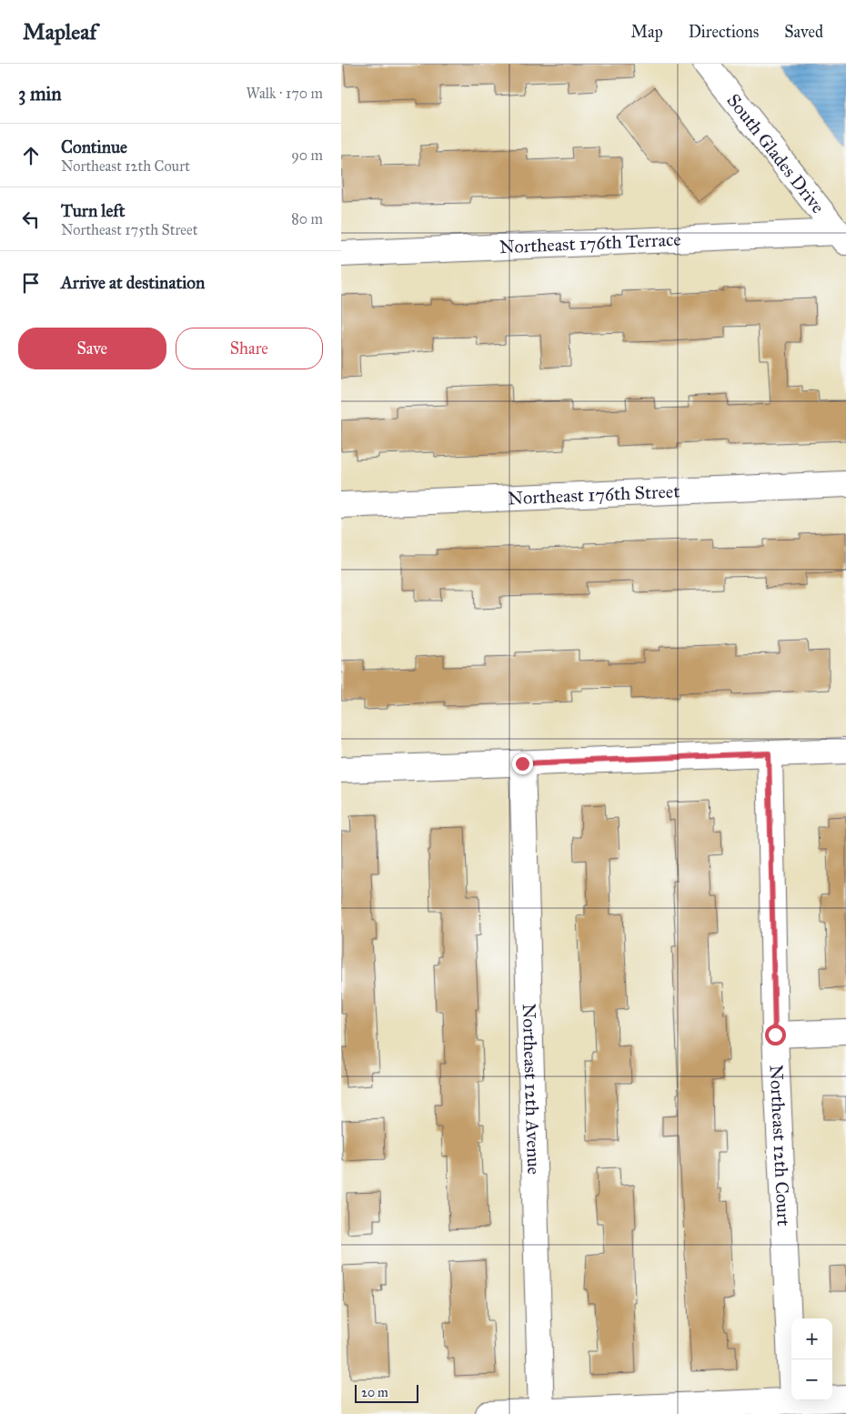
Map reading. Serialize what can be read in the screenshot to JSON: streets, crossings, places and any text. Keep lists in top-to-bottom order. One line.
{"streets":{"street":["South Glades Drive","Northeast 176th Terrace","Northeast 176th Street","Northeast 12th Avenue","Northeast 12th Court"]},"crossings":[["South Glades Drive","Northeast 176th Terrace"]],"scale_bar":"20 m","page":{"header":"Mapleaf","nav":["Map","Directions","Saved"],"heading":["3 min","Walk · 170 m"],"list":[["Continue","Northeast 12th Court","90 m"],["Turn left","Northeast 175th Street","80 m"],"Arrive at destination"],"buttons":["Save","Share"],"map_buttons":["+","−"],"scale":"20 m"}}
